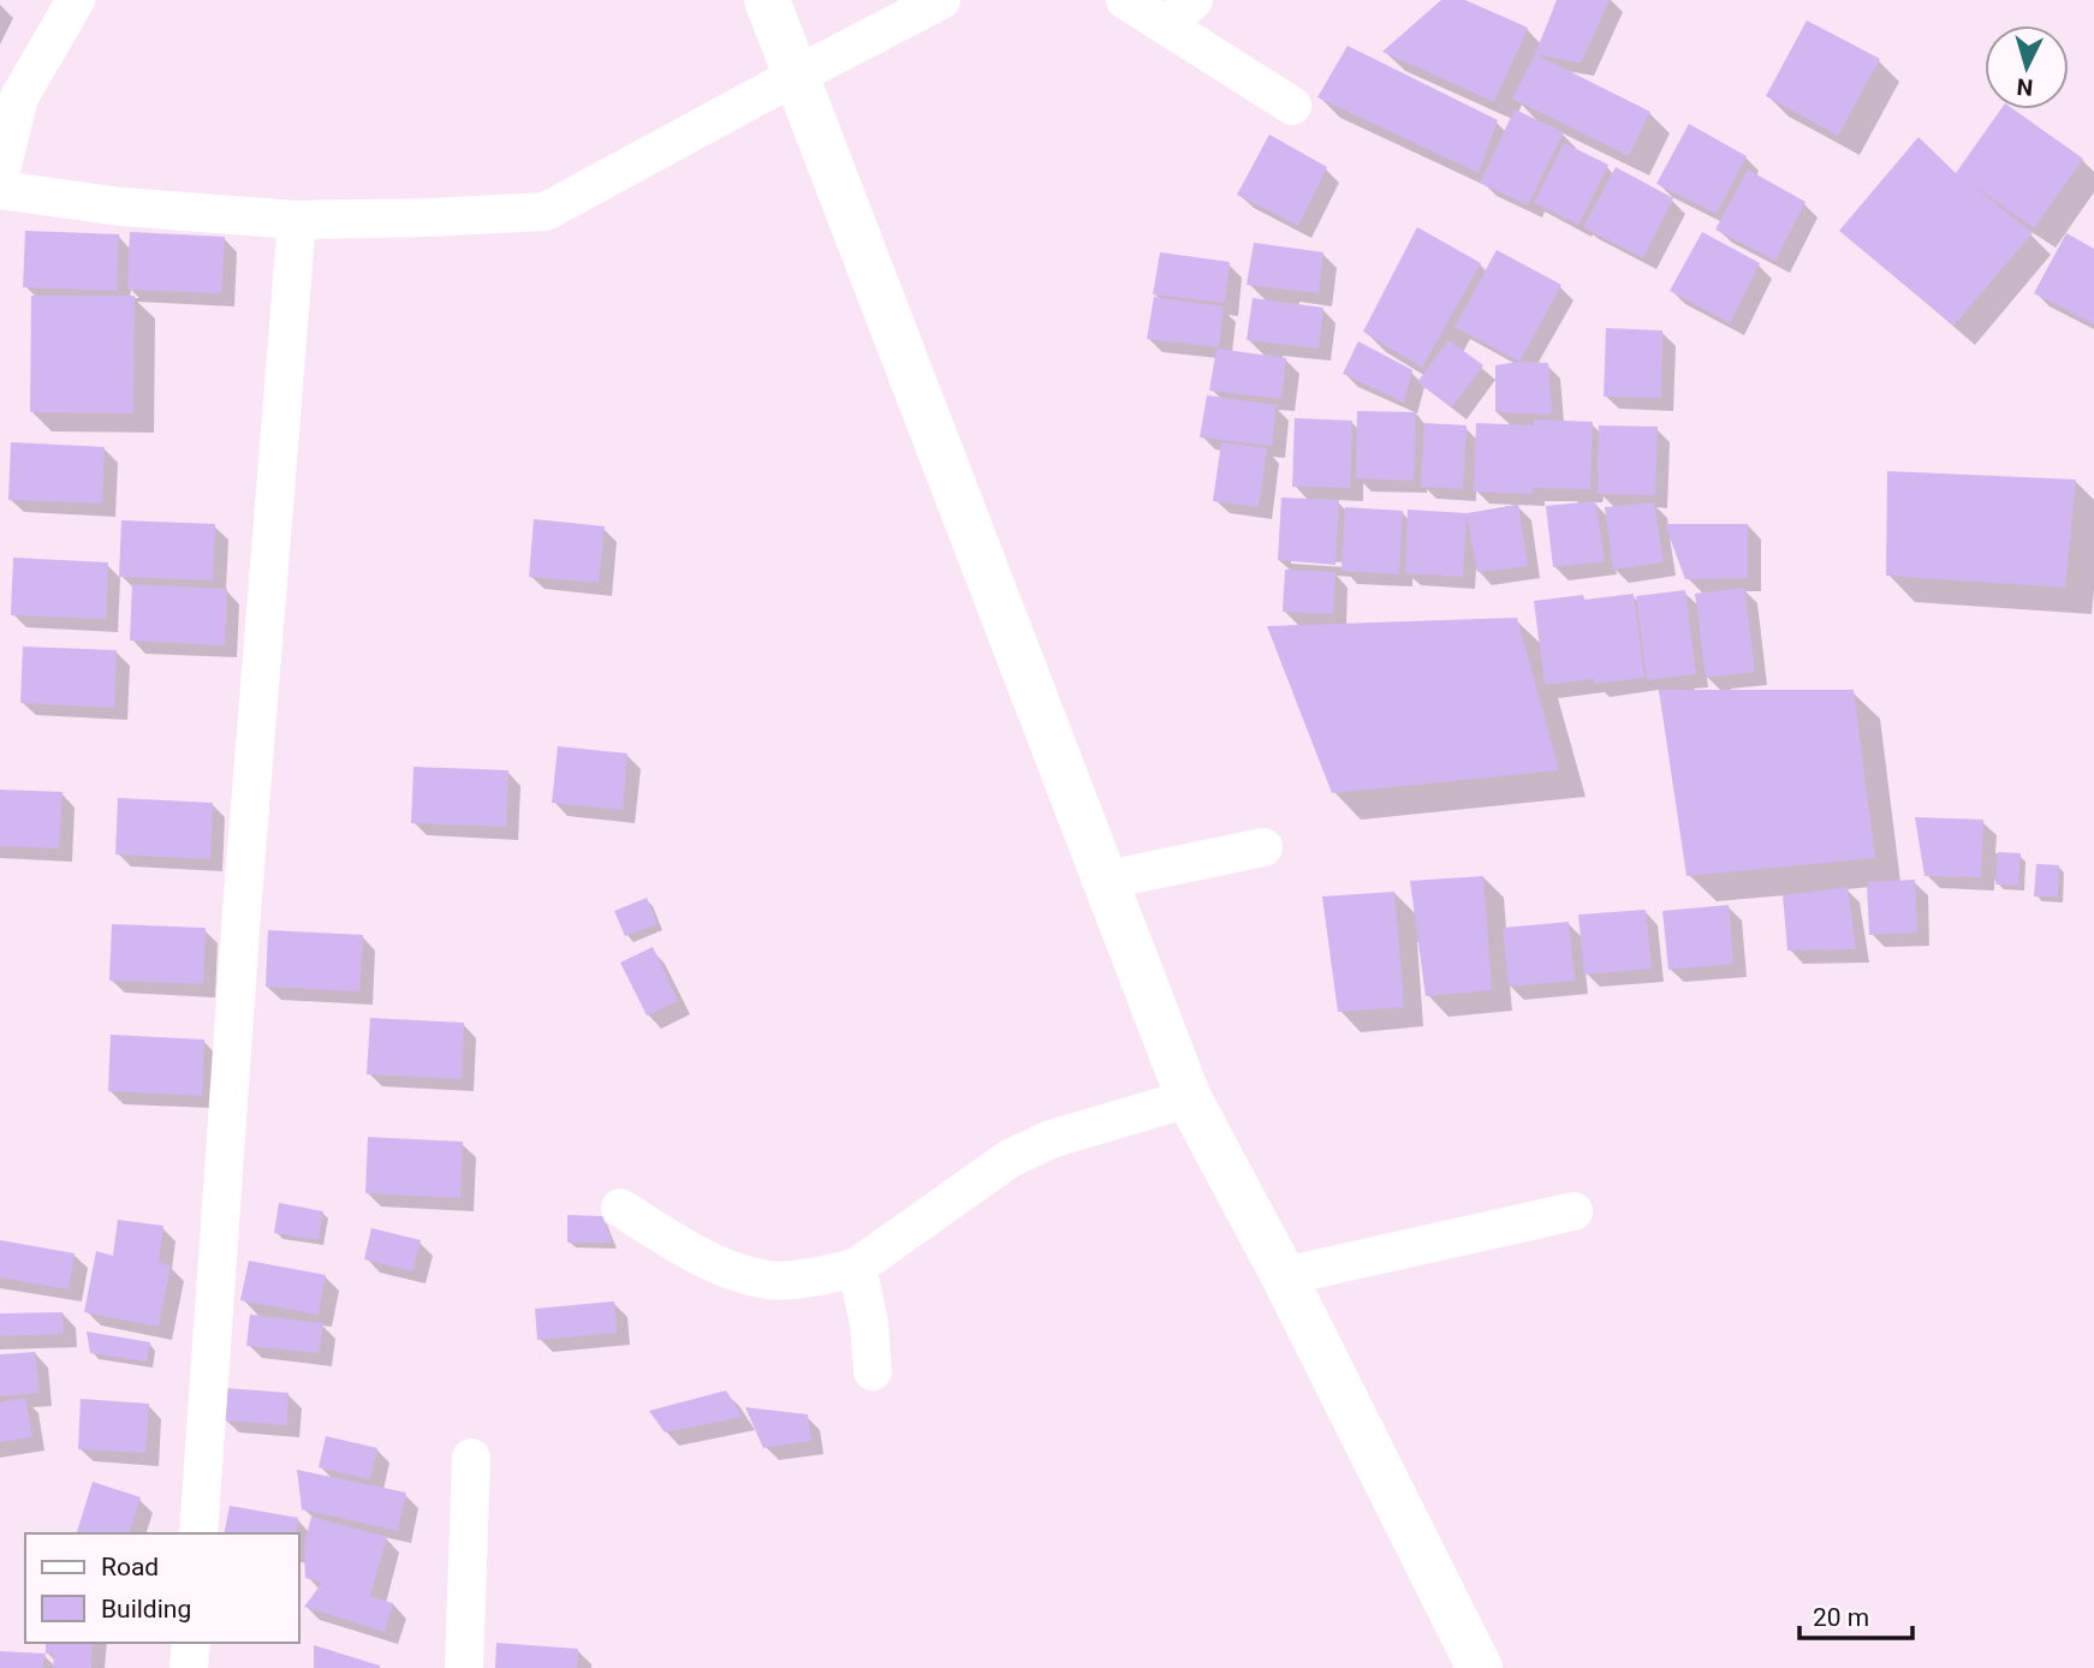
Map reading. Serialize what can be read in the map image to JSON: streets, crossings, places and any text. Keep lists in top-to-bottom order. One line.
{"legend":["Road","Building"],"scale_bar":"20 m","north":"bottom"}
